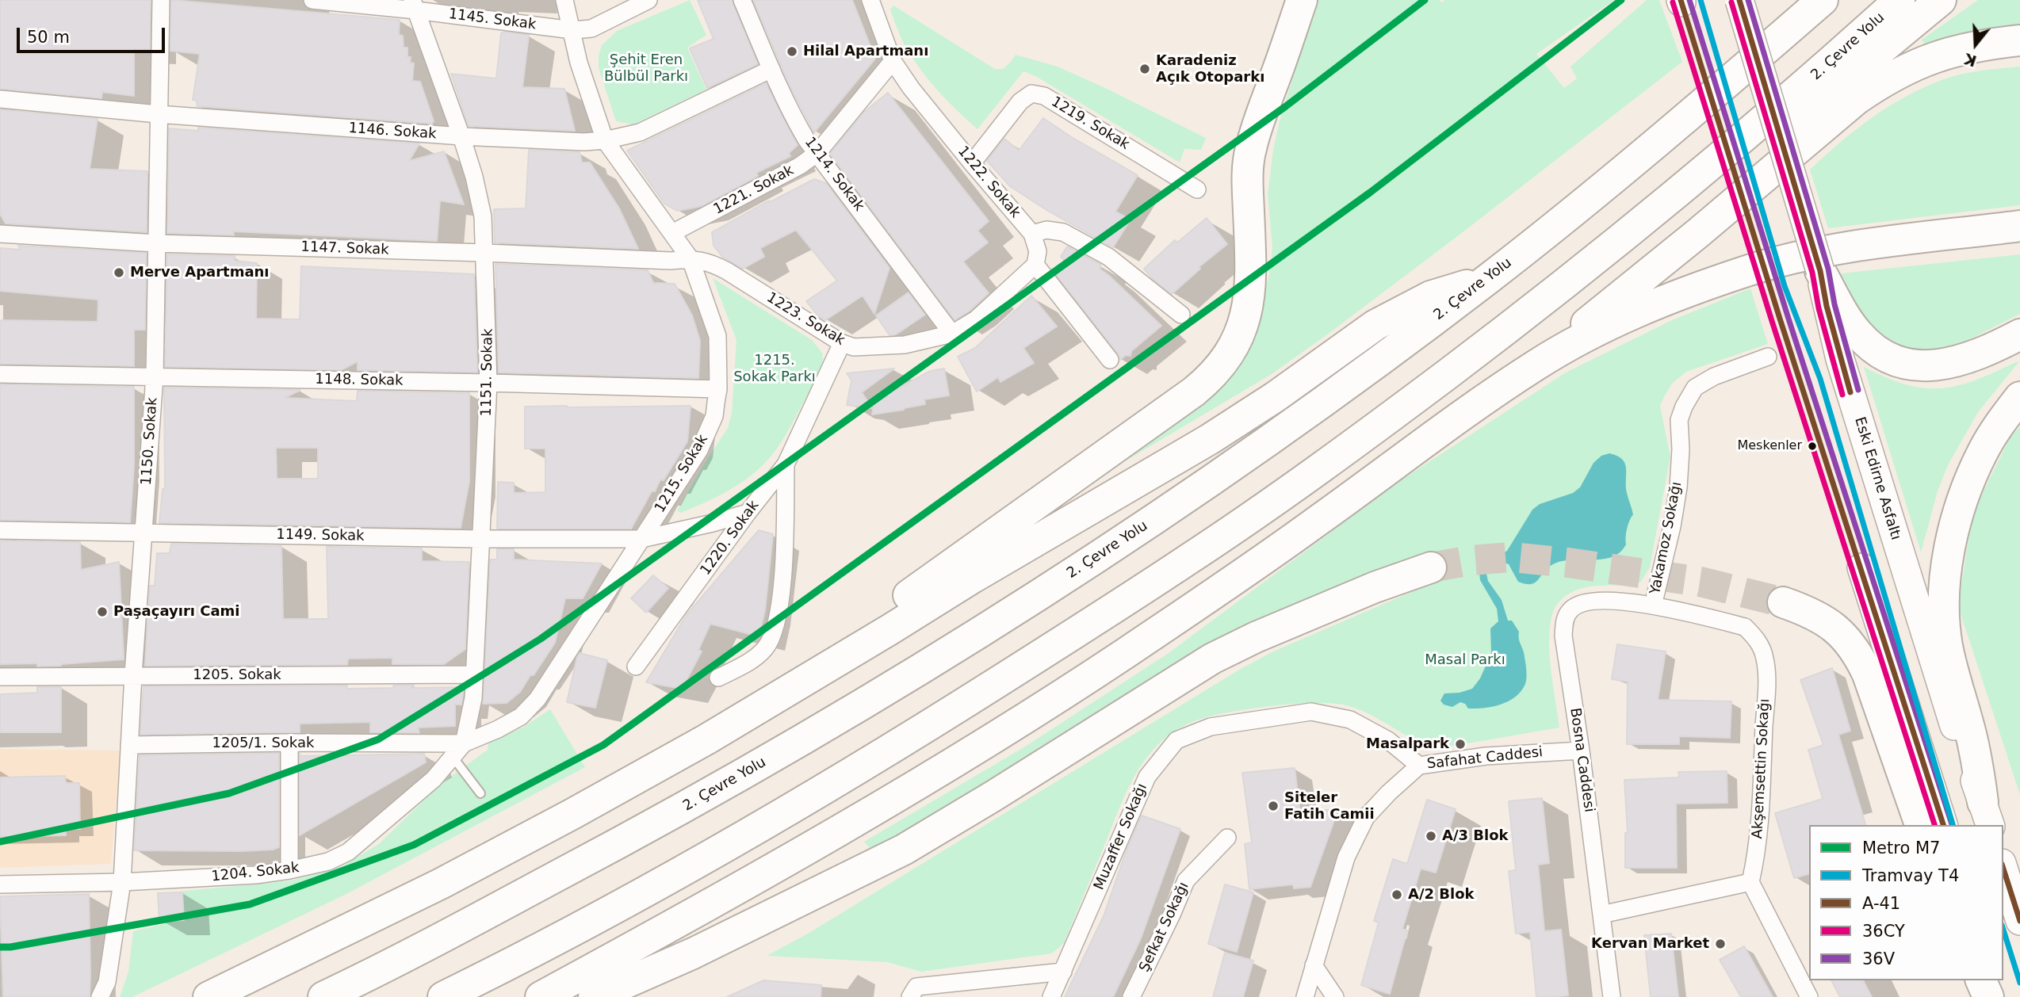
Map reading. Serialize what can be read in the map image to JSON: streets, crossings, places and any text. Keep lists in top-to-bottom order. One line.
{"streets":{"highway":["2. Çevre Yolu","Eski Edirne Asfaltı"],"street":["1145. Sokak","1219. Sokak","1146. Sokak","1214. Sokak","1222. Sokak","1221. Sokak","1147. Sokak","1223. Sokak","1151. Sokak","1148. Sokak","1150. Sokak","1215. Sokak","1149. Sokak","1220. Sokak","Yakamoz Sokağı","1205. Sokak","1205/1. Sokak","Safahat Caddesi","Bosna Caddesi","Akşemsettin Sokağı","Muzaffer Sokağı","1204. Sokak","Şefkat Sokağı"]},"crossings":[["1145. Sokak","1151. Sokak"],["1145. Sokak","1215. Sokak"],["1219. Sokak","1222. Sokak"],["1146. Sokak","1214. Sokak"],["1146. Sokak","1151. Sokak"],["1146. Sokak","1150. Sokak"],["1146. Sokak","1215. Sokak"],["1214. Sokak","1221. Sokak"],["1214. Sokak","1223. Sokak"],["1222. Sokak","1221. Sokak"],["1221. Sokak","1215. Sokak"],["1147. Sokak","1223. Sokak"],["1147. Sokak","1151. Sokak"],["1147. Sokak","1150. Sokak"],["1147. Sokak","1215. Sokak"],["1223. Sokak","1215. Sokak"],["1223. Sokak","1220. Sokak"],["1151. Sokak","1148. Sokak"],["1151. Sokak","1215. Sokak"],["1151. Sokak","1149. Sokak"],["1151. Sokak","1205. Sokak"],["1151. Sokak","1205/1. Sokak"],["1151. Sokak","1204. Sokak"],["1148. Sokak","1150. Sokak"],["1148. Sokak","1215. Sokak"],["1150. Sokak","1149. Sokak"],["1150. Sokak","1205. Sokak"],["1150. Sokak","1205/1. Sokak"],["1150. Sokak","1204. Sokak"],["1215. Sokak","1149. Sokak"],["1215. Sokak","1205/1. Sokak"],["1215. Sokak","1204. Sokak"],["1149. Sokak","1220. Sokak"],["Yakamoz Sokağı","Bosna Caddesi"],["Yakamoz Sokağı","Akşemsettin Sokağı"],["1205/1. Sokak","1204. Sokak"],["Safahat Caddesi","Bosna Caddesi"],["Safahat Caddesi","Muzaffer Sokağı"],["Bosna Caddesi","Akşemsettin Sokağı"]],"parks":["Şehit Eren Bülbül Parkı","1215. Sokak Parkı","Masal Parkı"],"places":["Hilal Apartmanı","Karadeniz Açık Otoparkı","Merve Apartmanı","Meskenler","Paşaçayırı Cami","Masalpark","Siteler Fatih Camii","A/3 Blok","A/2 Blok","Kervan Market"],"lines":["metro line M7","tram line T4","transit line A-41","transit line 36V","transit line 36CY"],"legend":["Metro M7","Tramvay T4","A-41","36CY","36V"],"scale_bar":"50 m","north":"bottom"}
